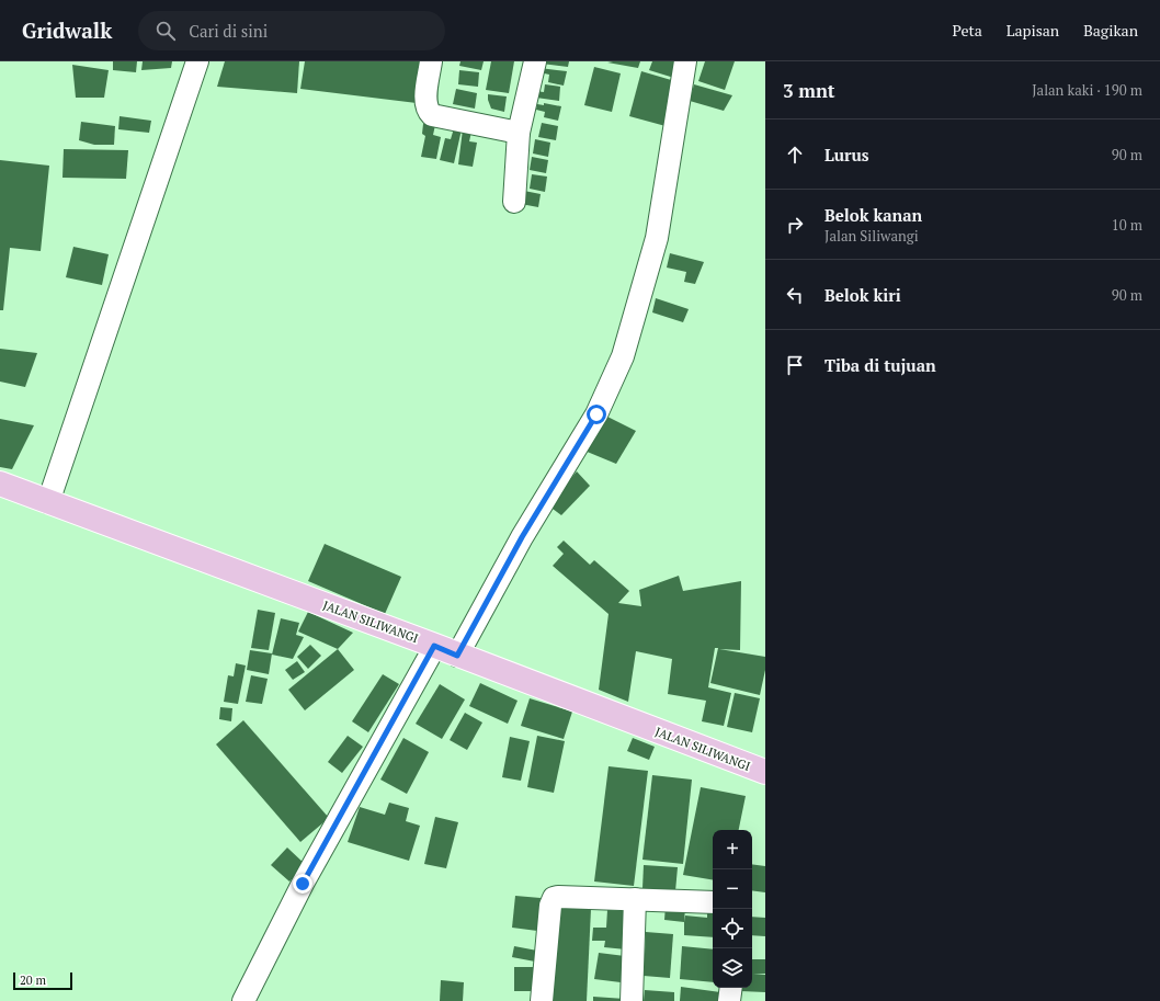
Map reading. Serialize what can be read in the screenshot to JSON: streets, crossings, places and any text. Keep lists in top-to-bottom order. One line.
{"streets":{"main road":["JALAN SILIWANGI"]},"scale_bar":"20 m","page":{"header":"Gridwalk","search":"Cari di sini","nav":["Peta","Lapisan","Bagikan"],"heading":["3 mnt","Jalan kaki · 190 m"],"list":[["Lurus","90 m"],["Belok kanan","Jalan Siliwangi","10 m"],["Belok kiri","90 m"],"Tiba di tujuan"],"map_buttons":["+","−"],"scale":"20 m"}}
